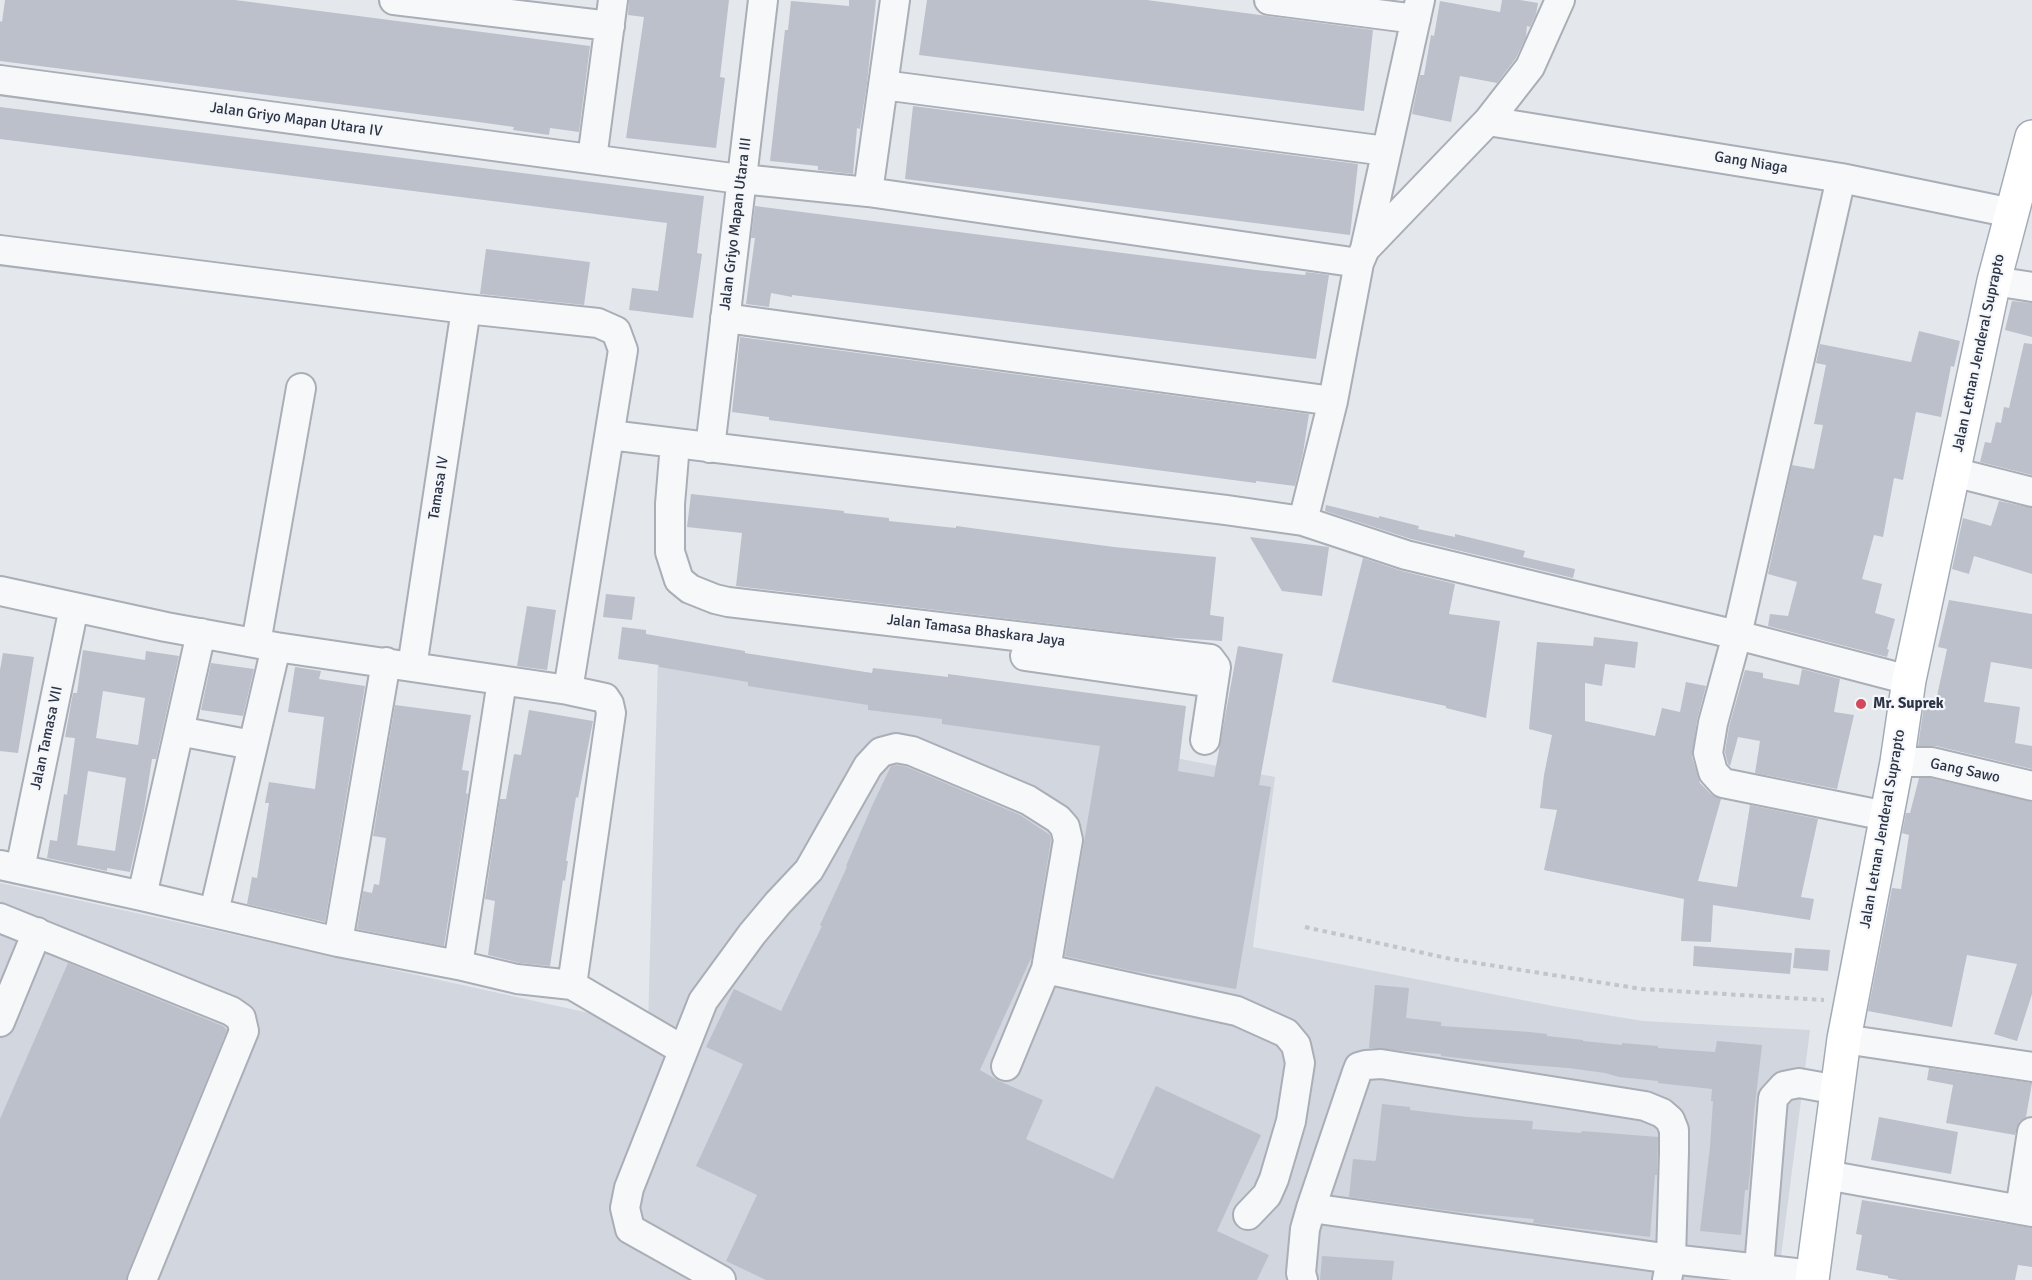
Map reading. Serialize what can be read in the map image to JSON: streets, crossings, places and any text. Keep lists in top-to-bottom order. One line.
{"streets":{"main road":["Jalan Letnan Jenderal Suprapto"],"street":["Jalan Griyo Mapan Utara IV","Gang Niaga","Jalan Griyo Mapan Utara III","Tamasa IV","Jalan Tamasa Bhaskara Jaya","Jalan Tamasa VII","Gang Sawo"]},"crossings":[["Jalan Griyo Mapan Utara IV","Jalan Griyo Mapan Utara III"],["Gang Niaga","Jalan Letnan Jenderal Suprapto"],["Jalan Letnan Jenderal Suprapto","Gang Sawo"]],"places":["Mr. Suprek"]}
